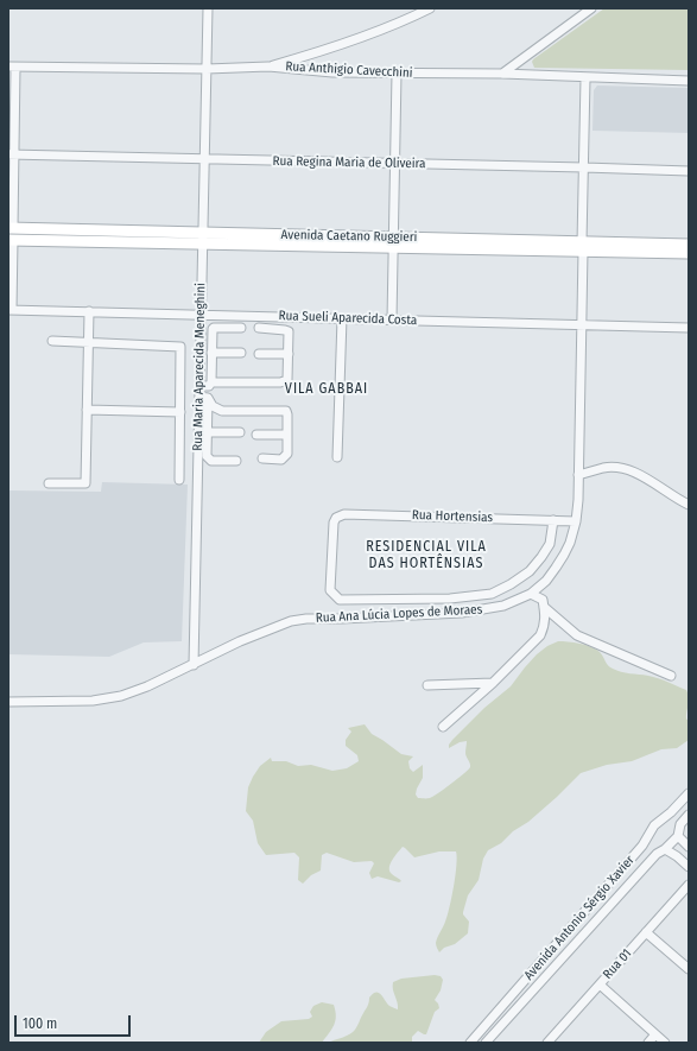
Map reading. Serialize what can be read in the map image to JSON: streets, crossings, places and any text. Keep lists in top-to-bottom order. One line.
{"streets":{"main road":["Avenida Caetano Ruggieri"],"street":["Rua Anthigio Cavecchini","Rua Regina Maria de Oliveira","Rua Sueli Aparecida Costa","Rua Maria Aparecida Meneghini","Rua Hortensias","Rua Ana Lúcia Lopes de Moraes","Avenida Antonio Sérgio Xavier","Rua 01"]},"crossings":[["Rua Anthigio Cavecchini","Rua Maria Aparecida Meneghini"],["Rua Anthigio Cavecchini","Rua Ana Lúcia Lopes de Moraes"],["Rua Regina Maria de Oliveira","Rua Maria Aparecida Meneghini"],["Rua Regina Maria de Oliveira","Rua Ana Lúcia Lopes de Moraes"],["Avenida Caetano Ruggieri","Rua Maria Aparecida Meneghini"],["Avenida Caetano Ruggieri","Rua Ana Lúcia Lopes de Moraes"],["Rua Sueli Aparecida Costa","Rua Maria Aparecida Meneghini"],["Rua Sueli Aparecida Costa","Rua Ana Lúcia Lopes de Moraes"],["Rua Maria Aparecida Meneghini","Rua Ana Lúcia Lopes de Moraes"],["Rua Hortensias","Rua Ana Lúcia Lopes de Moraes"]],"districts":["VILA GABBAI","RESIDENCIAL VILA DAS HORTÊNSIAS"],"scale_bar":"100 m"}
